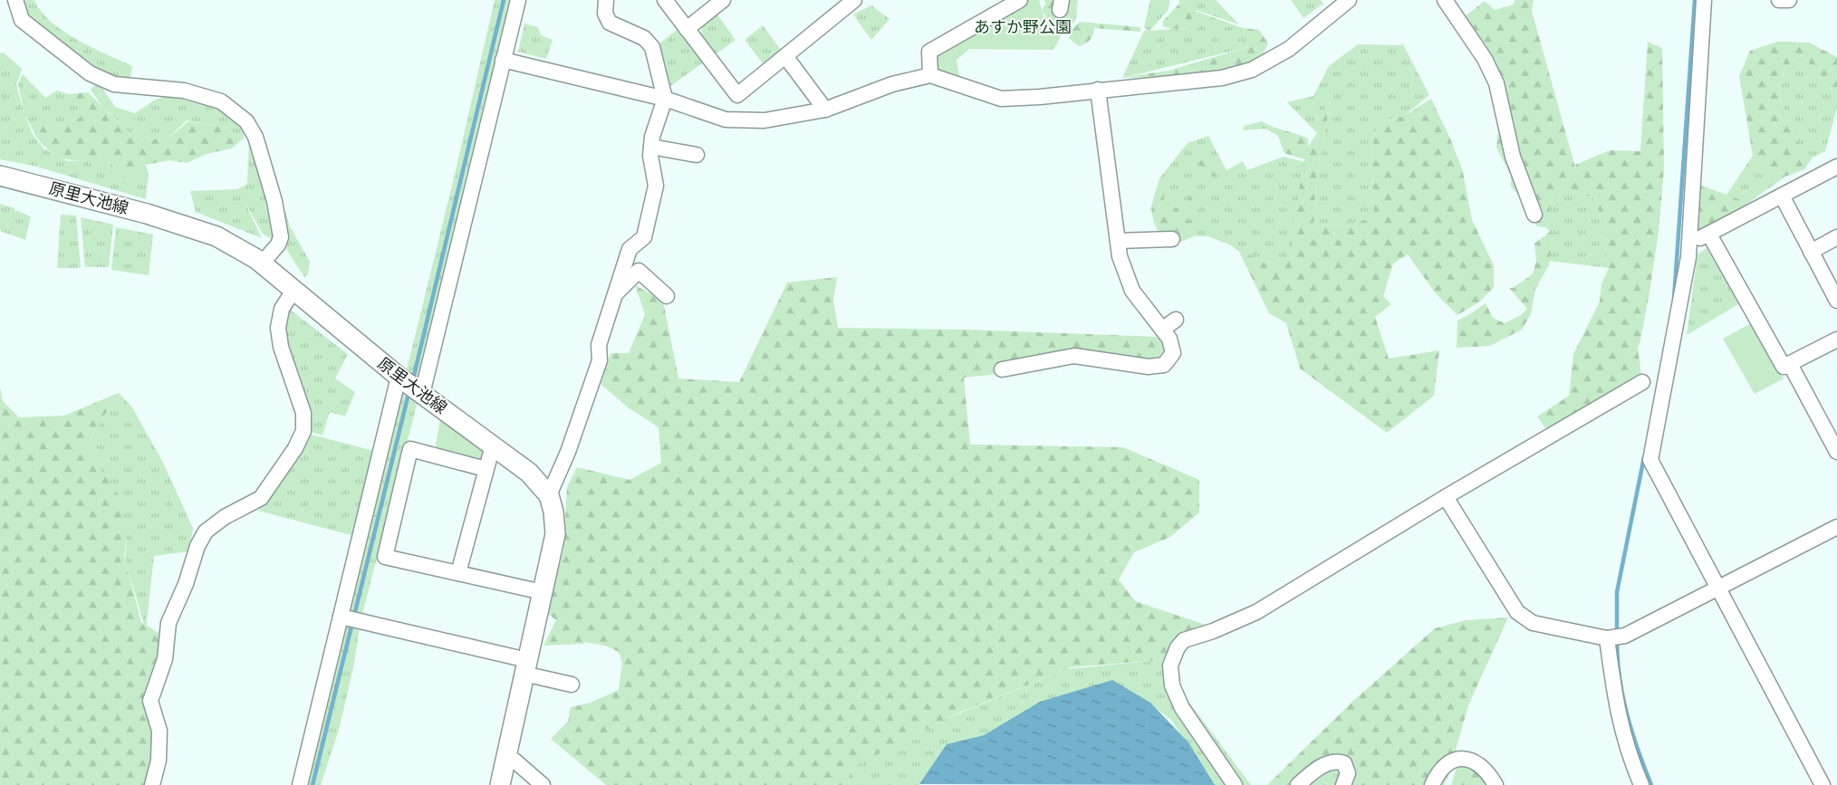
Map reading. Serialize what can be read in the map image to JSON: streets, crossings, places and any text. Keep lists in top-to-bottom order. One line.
{"streets":{"main road":["原里大池線"]},"parks":["あすか野公園"]}
